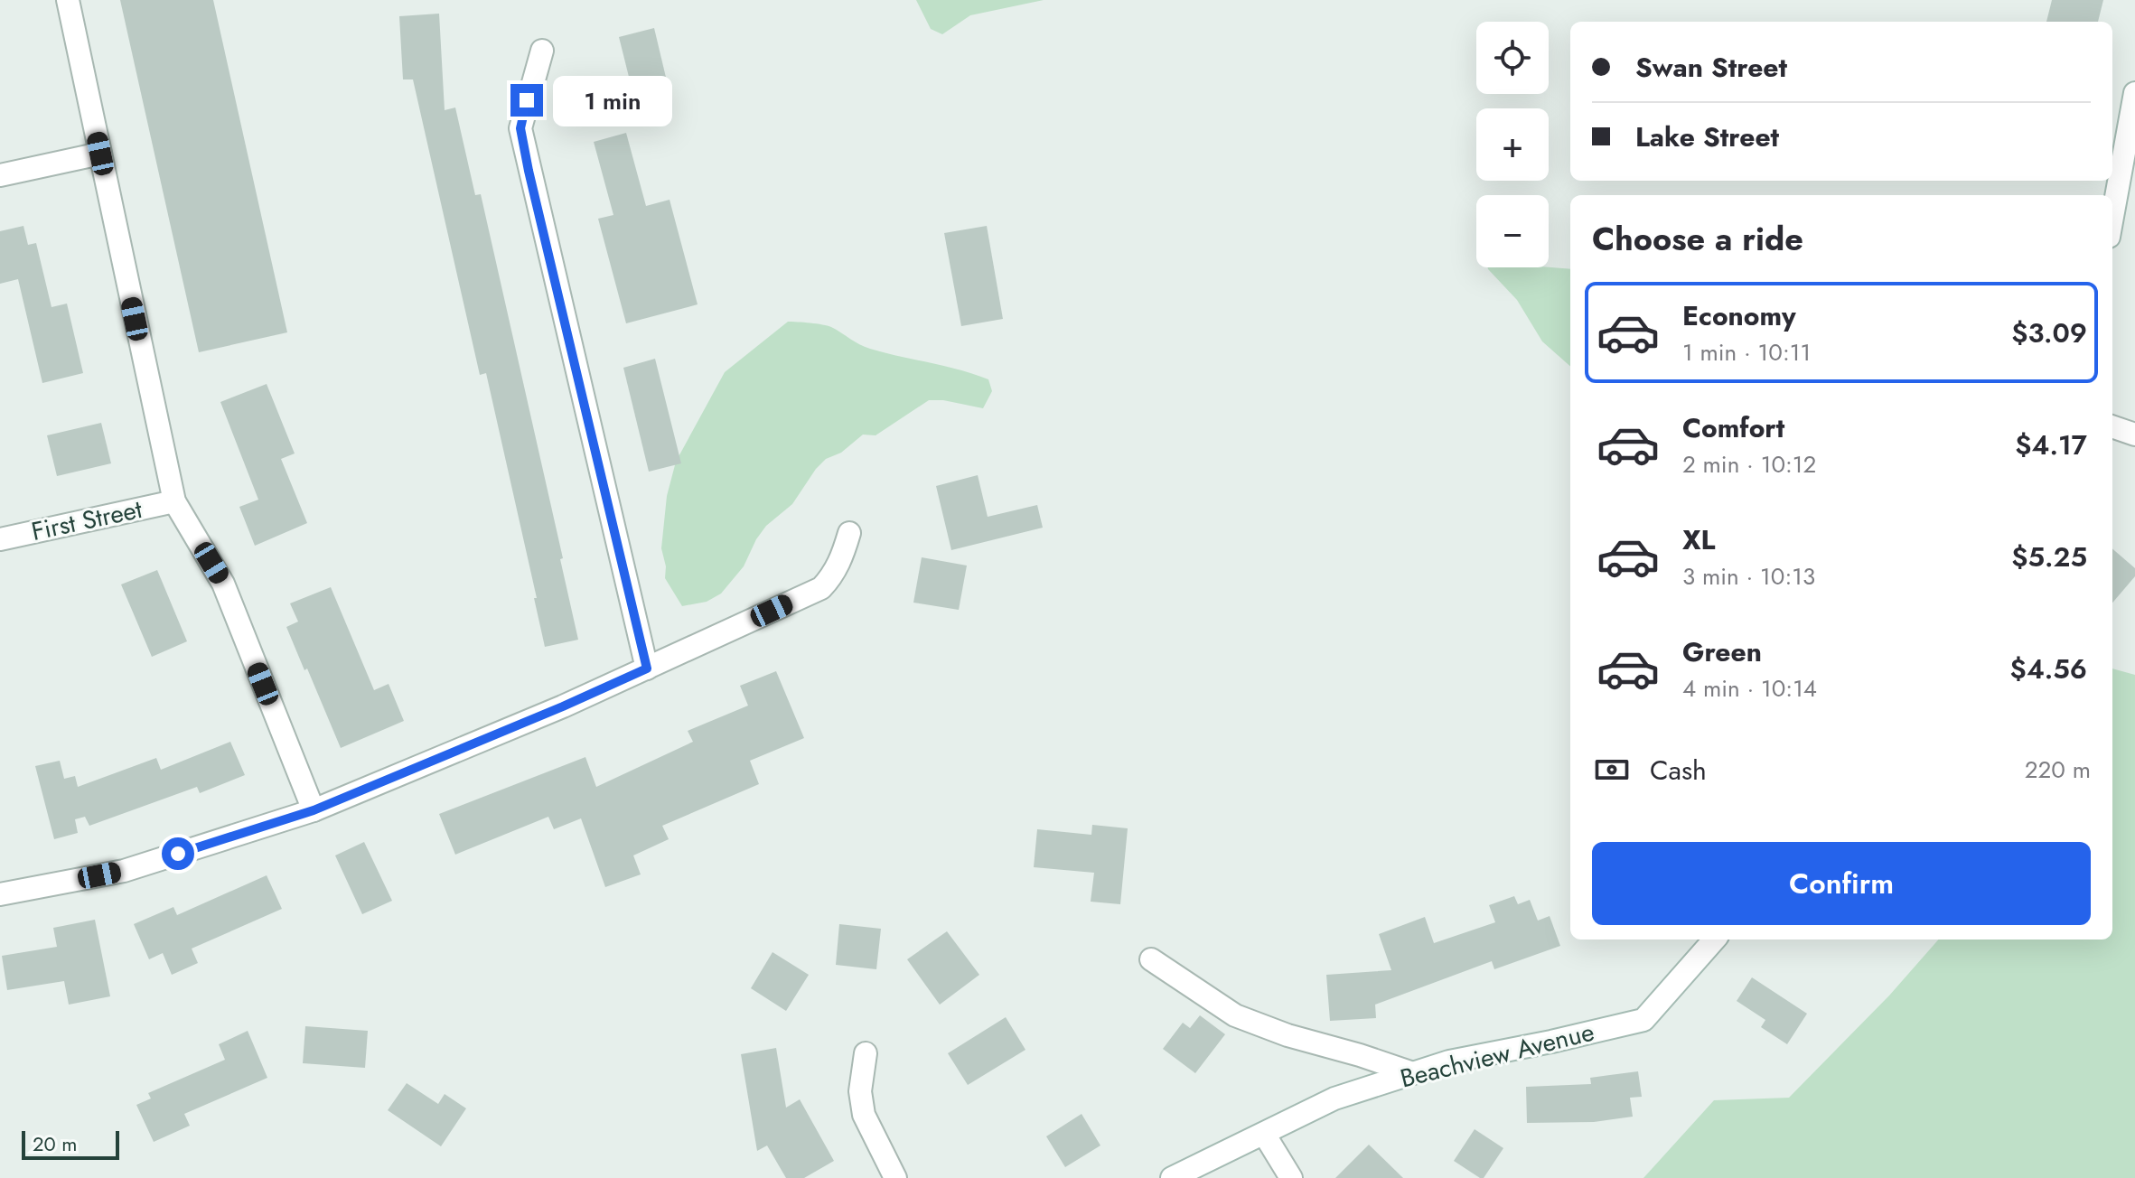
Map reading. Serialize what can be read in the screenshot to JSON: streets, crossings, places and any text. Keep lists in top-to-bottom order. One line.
{"streets":{"street":["First Street","Beachview Avenue"]},"scale_bar":"20 m","page":{"map_buttons":["+","−"],"banner":["Swan Street","Lake Street"],"bubble":"1 min","heading":"Choose a ride","list":[{"name":"Economy","note":"1 min · 10:11","value":"$3.09"},{"name":"Comfort","note":"2 min · 10:12","value":"$4.17"},{"name":"XL","note":"3 min · 10:13","value":"$5.25"},{"name":"Green","note":"4 min · 10:14","value":"$4.56"}],"pay":["Cash","220 m"],"buttons":"Confirm","scale":"20 m"}}
